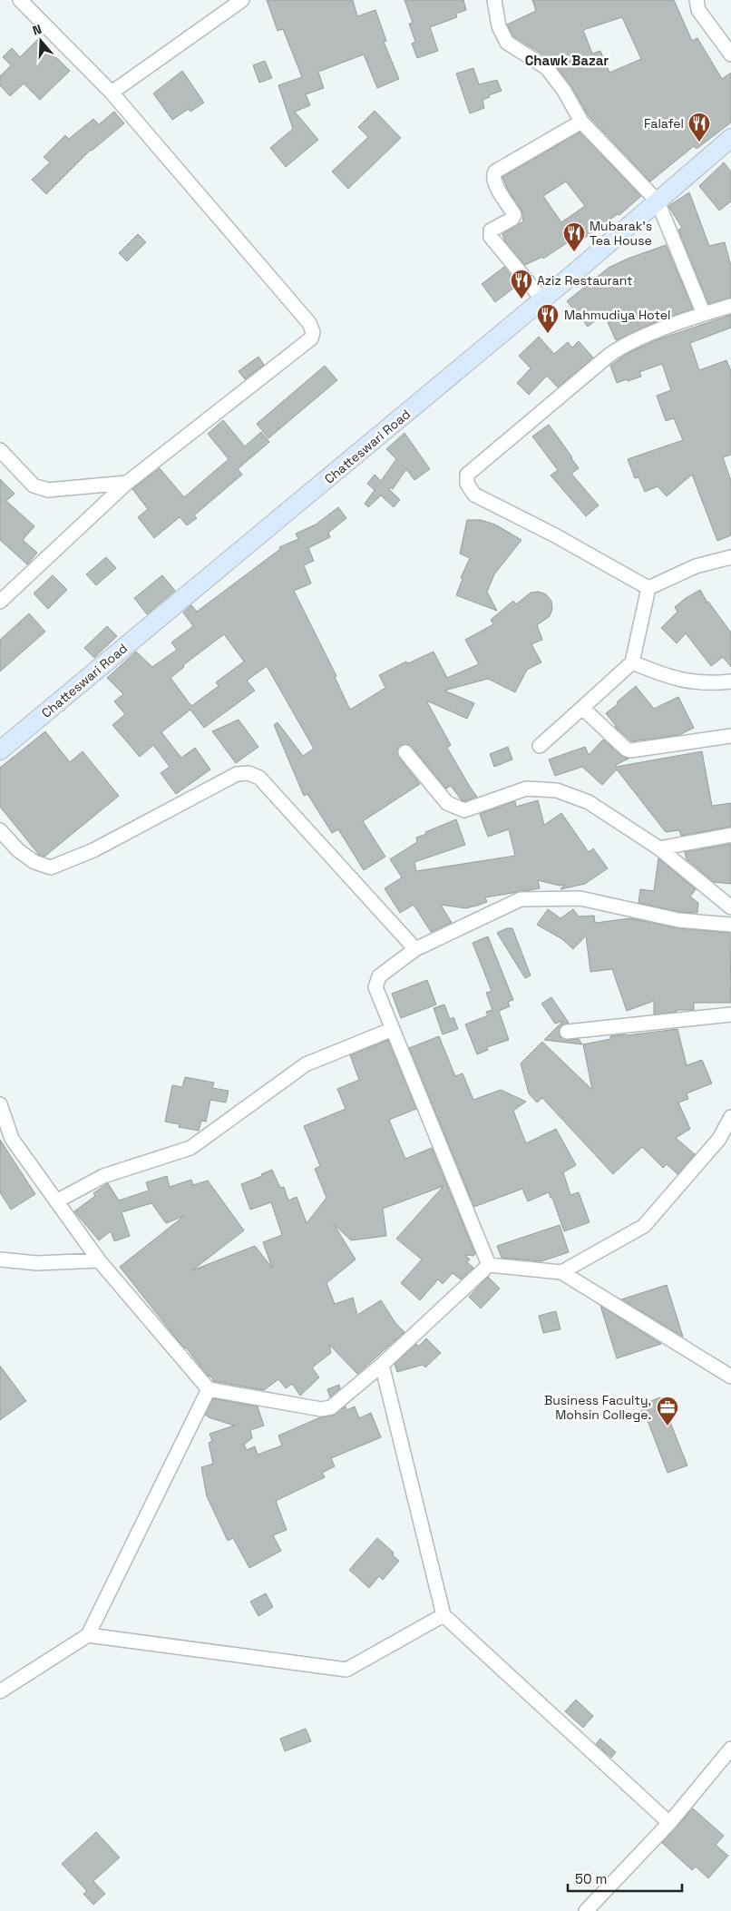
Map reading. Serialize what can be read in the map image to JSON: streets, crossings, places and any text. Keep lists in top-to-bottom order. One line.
{"streets":{"main road":["Chatteswari Road"]},"districts":["Chawk Bazar"],"places":{"restaurant":["Falafel","Mubarak’s Tea House","Aziz Restaurant","Mahmudiya Hotel"],"office":["Business Faculty, Mohsin College."]},"scale_bar":"50 m","north":"top"}
